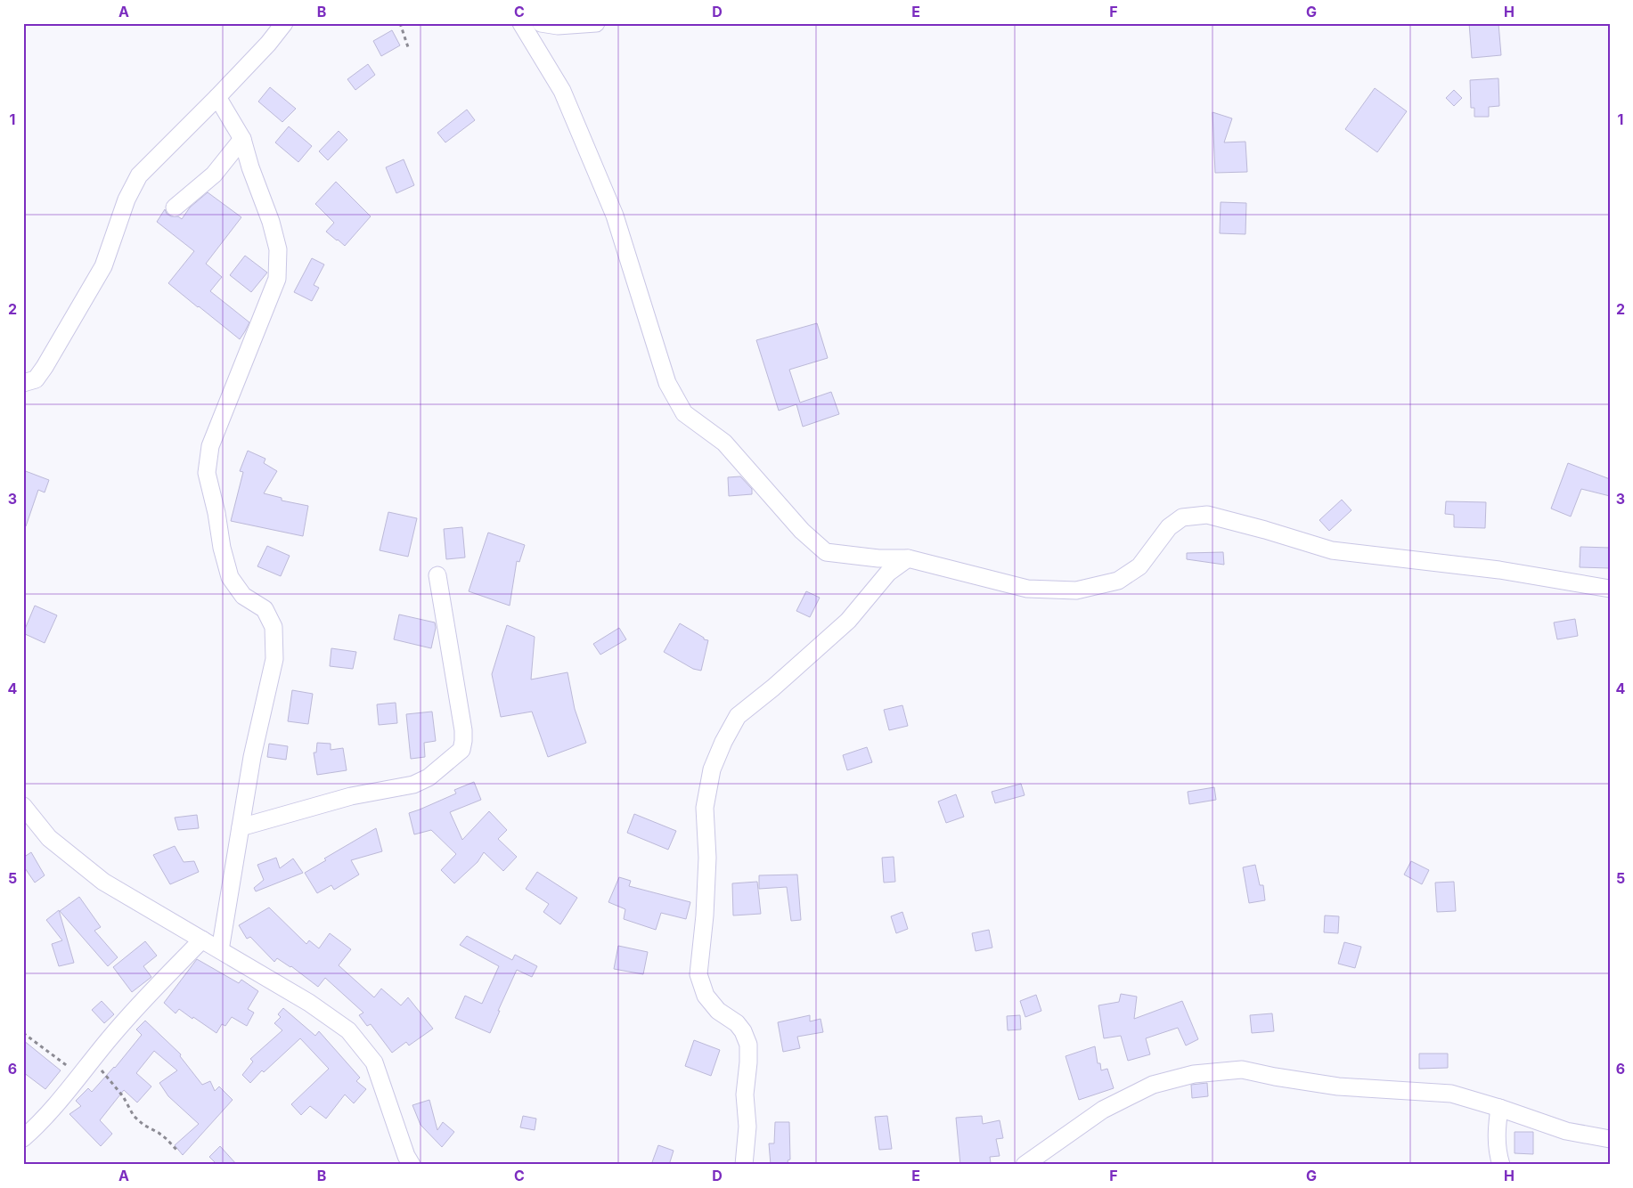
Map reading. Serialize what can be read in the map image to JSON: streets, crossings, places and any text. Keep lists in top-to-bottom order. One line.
{"grid":{"columns":["A","B","C","D","E","F","G","H"],"rows":["1","2","3","4","5","6"]}}
